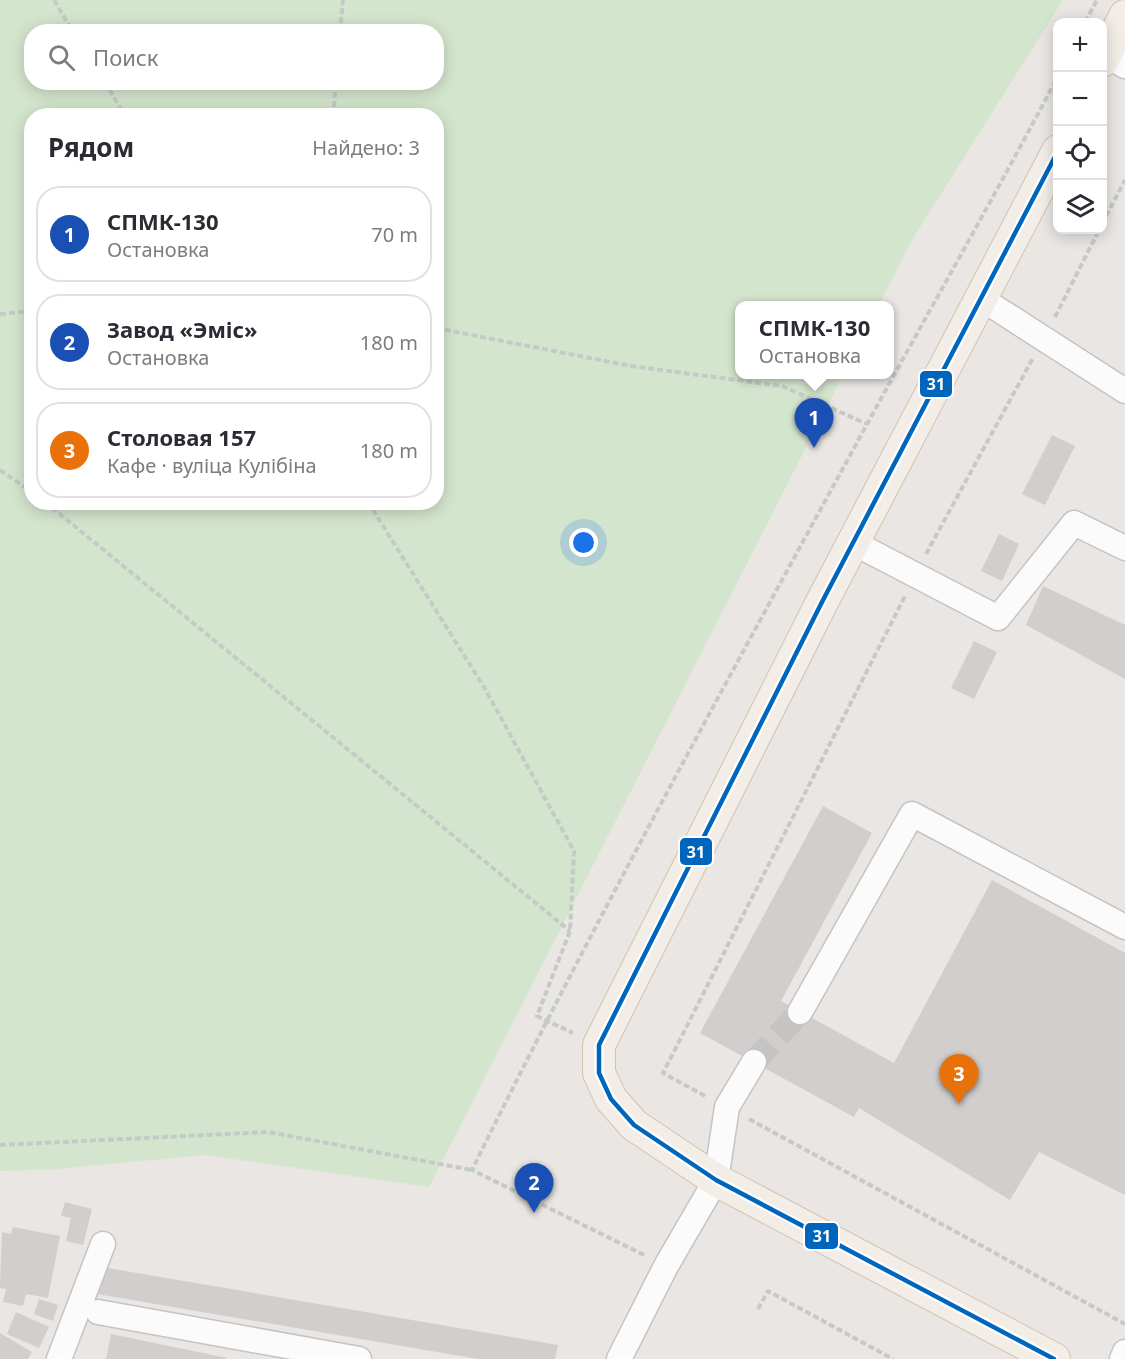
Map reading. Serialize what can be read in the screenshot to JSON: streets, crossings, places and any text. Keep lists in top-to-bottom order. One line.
{"lines":["transit line 31"],"page":{"map_buttons":["+","−"],"search":"Поиск","heading":["Рядом","Найдено: 3"],"list":[{"mark":"1","name":"СПМК-130","note":"Остановка","value":"70 m"},{"mark":"2","name":"Завод «Эміс»","note":"Остановка","value":"180 m"},{"mark":"3","name":"Столовая 157","note":"Кафе · вуліца Кулібіна","value":"180 m"}],"popup":["СПМК-130","Остановка"],"pins":["1","3","2"]}}
